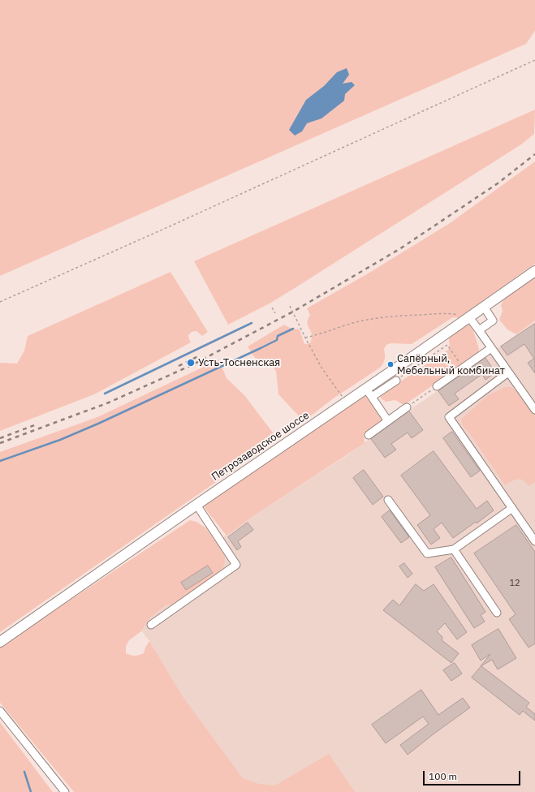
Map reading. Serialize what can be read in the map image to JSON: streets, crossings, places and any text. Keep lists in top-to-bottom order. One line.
{"streets":{"main road":["Петрозаводское шоссе"]},"places":["Усть-Тосненская","Сапёрный, Мебельный комбинат"],"house_numbers":["12"],"scale_bar":"100 m"}
